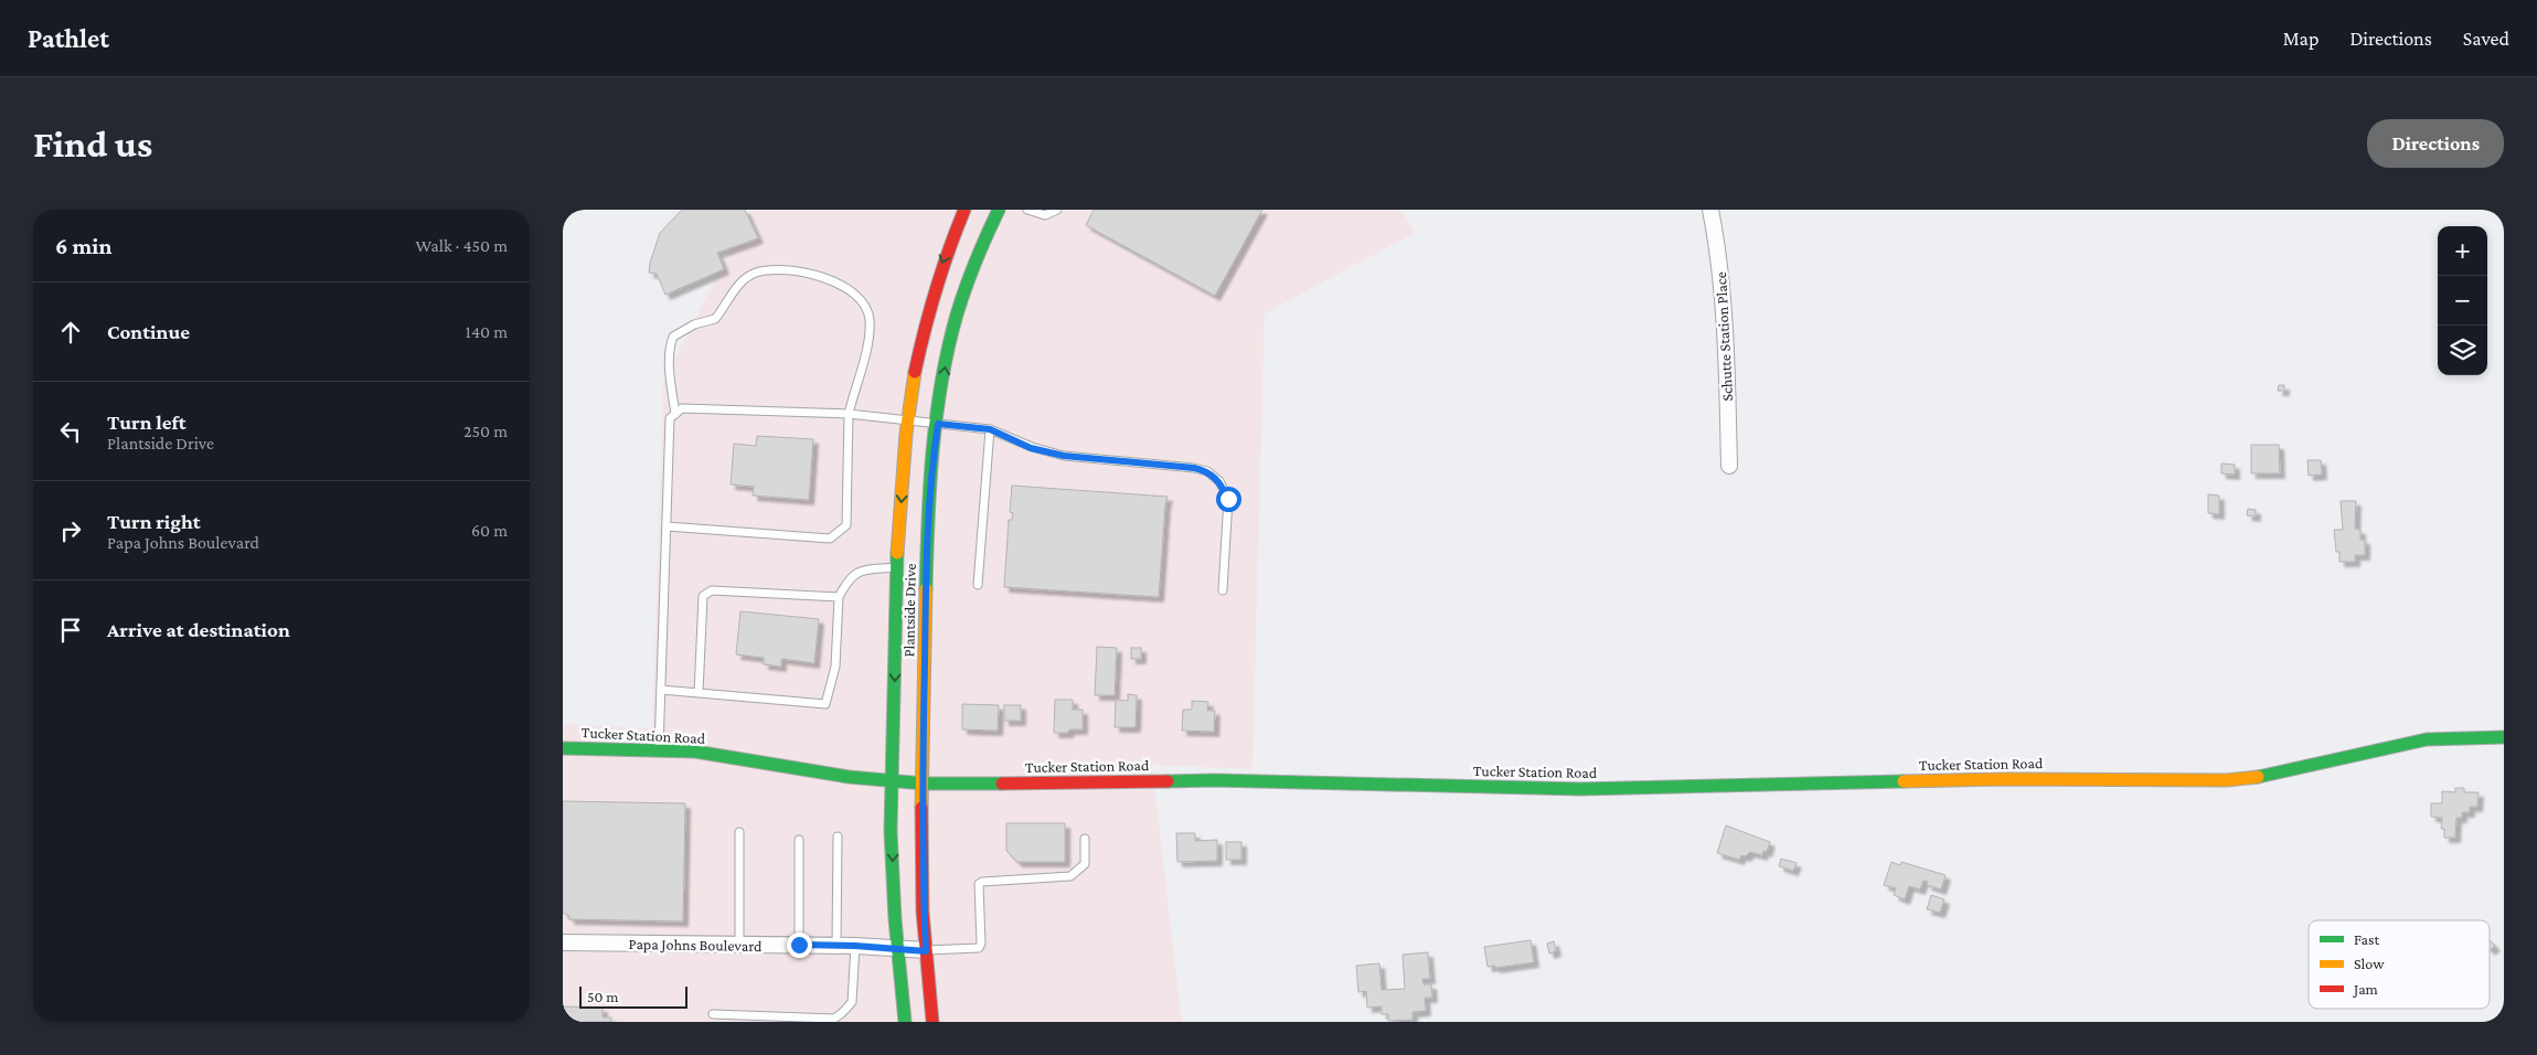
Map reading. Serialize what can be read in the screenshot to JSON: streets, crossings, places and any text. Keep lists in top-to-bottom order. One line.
{"streets":{"street":["Schutte Station Place","Plantside Drive","Tucker Station Road","Papa Johns Boulevard"]},"crossings":[["Plantside Drive","Tucker Station Road"],["Plantside Drive","Papa Johns Boulevard"]],"legend":["Fast","Slow","Jam"],"scale_bar":"50 m","page":{"header":"Pathlet","nav":["Map","Directions","Saved"],"buttons":"Directions","title":"Find us","heading":["6 min","Walk · 450 m"],"map_buttons":["+","−"],"list":[["Continue","140 m"],["Turn left","Plantside Drive","250 m"],["Turn right","Papa Johns Boulevard","60 m"],"Arrive at destination"],"scale":"50 m"}}
